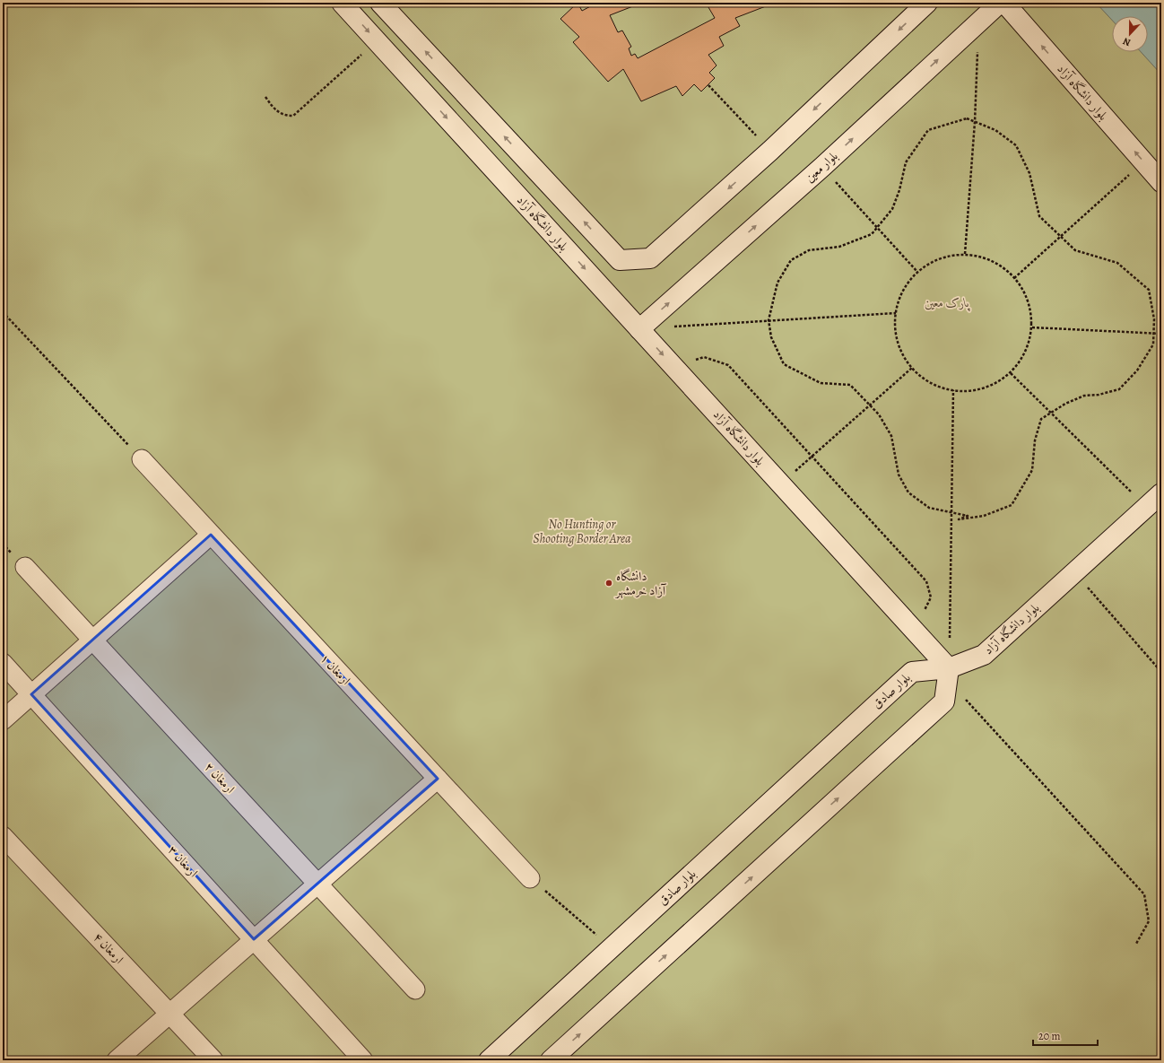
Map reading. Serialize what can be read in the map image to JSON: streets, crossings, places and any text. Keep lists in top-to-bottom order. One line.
{"streets":{"street":["بلوار دانشگاه آزاد","بلوار معین","ارمغان ۱","بلوار صادق","ارمغان ۲","ارمغان ۳","ارمغان ۴"]},"crossings":[["بلوار دانشگاه آزاد","بلوار معین"],["بلوار دانشگاه آزاد","بلوار صادق"]],"parks":["پارک معین","No Hunting or Shooting Border Area"],"places":["دانشگاه آزاد خرمشهر"],"scale_bar":"20 m","north":"bottom"}
